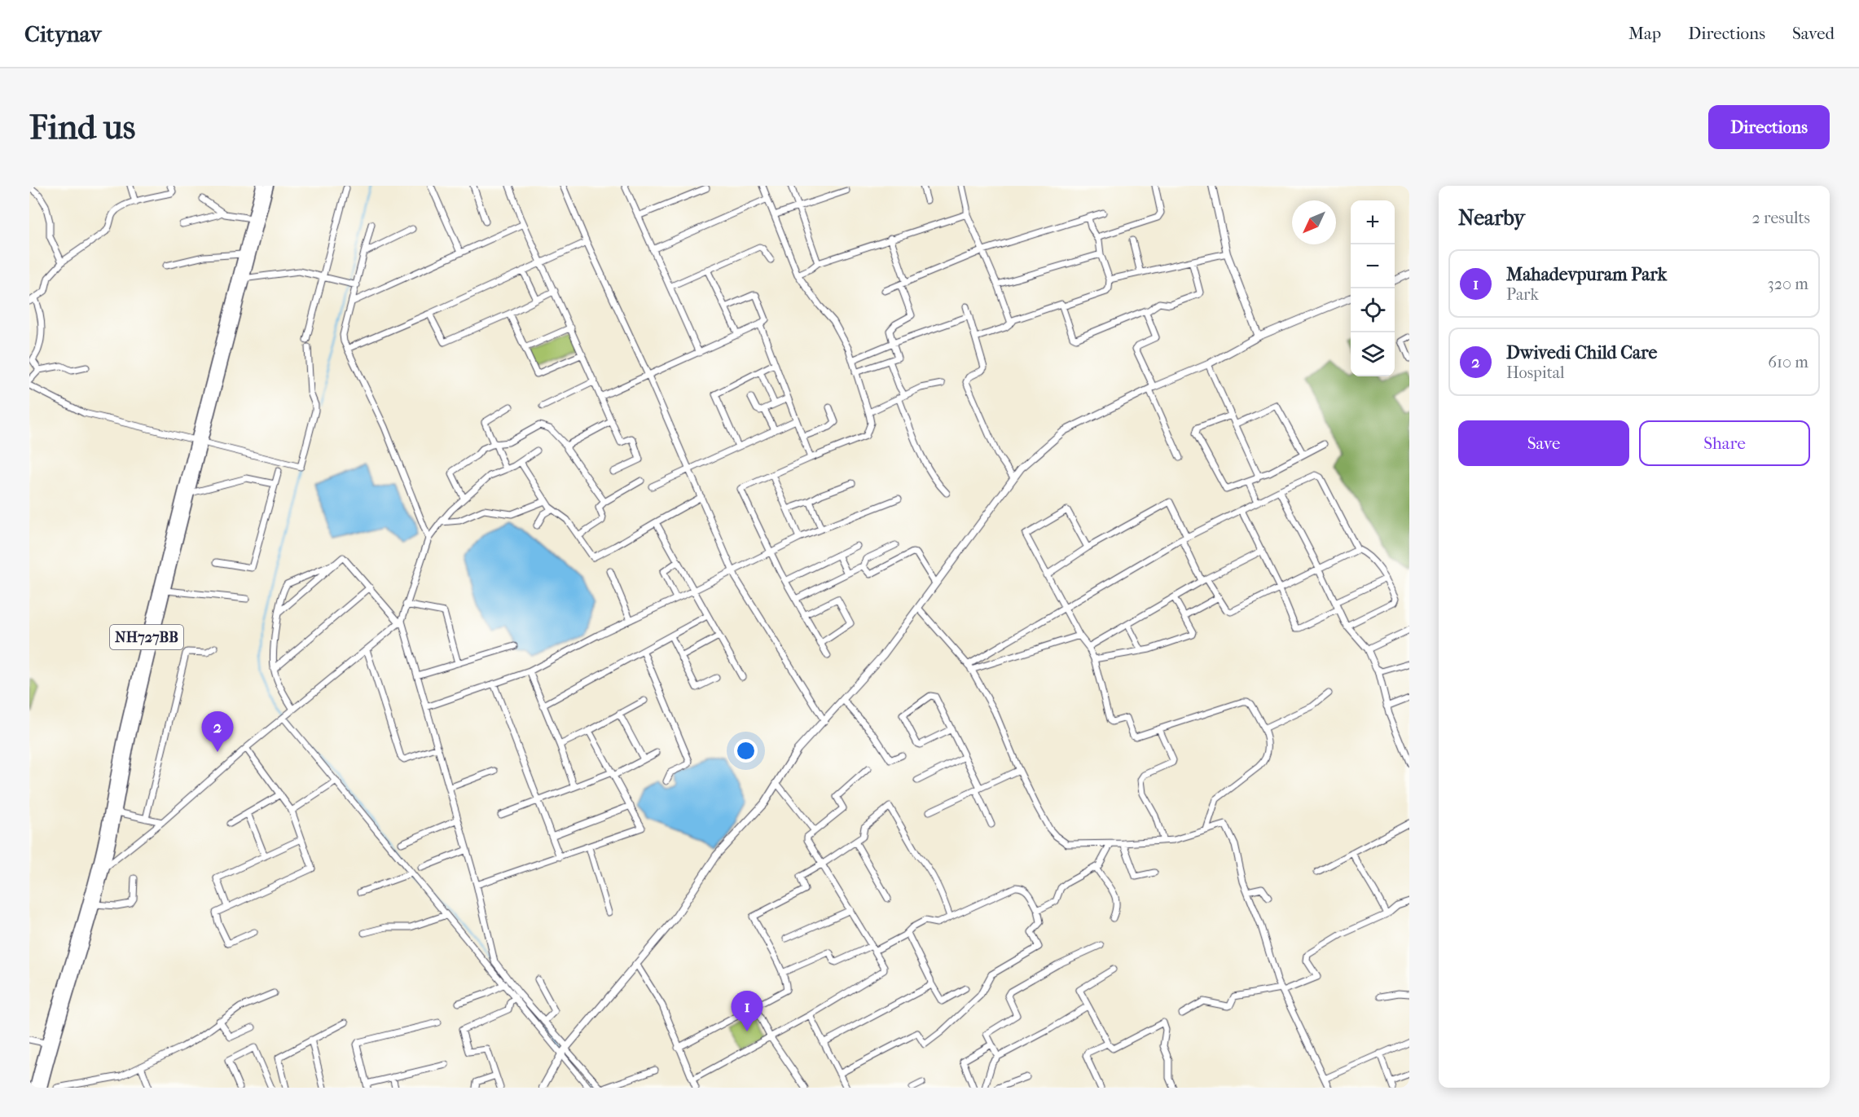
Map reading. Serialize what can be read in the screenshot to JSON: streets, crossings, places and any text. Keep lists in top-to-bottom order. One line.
{"streets":{"highway":["NH727BB"]},"north":"bottom left","page":{"header":"Citynav","nav":["Map","Directions","Saved"],"buttons":["Directions",["Save","Share"]],"title":"Find us","heading":["Nearby","2 results"],"map_buttons":["+","−"],"list":[{"mark":"1","name":"Mahadevpuram Park","note":"Park","value":"320 m"},{"mark":"2","name":"Dwivedi Child Care","note":"Hospital","value":"610 m"}],"pins":["2","1"]}}
